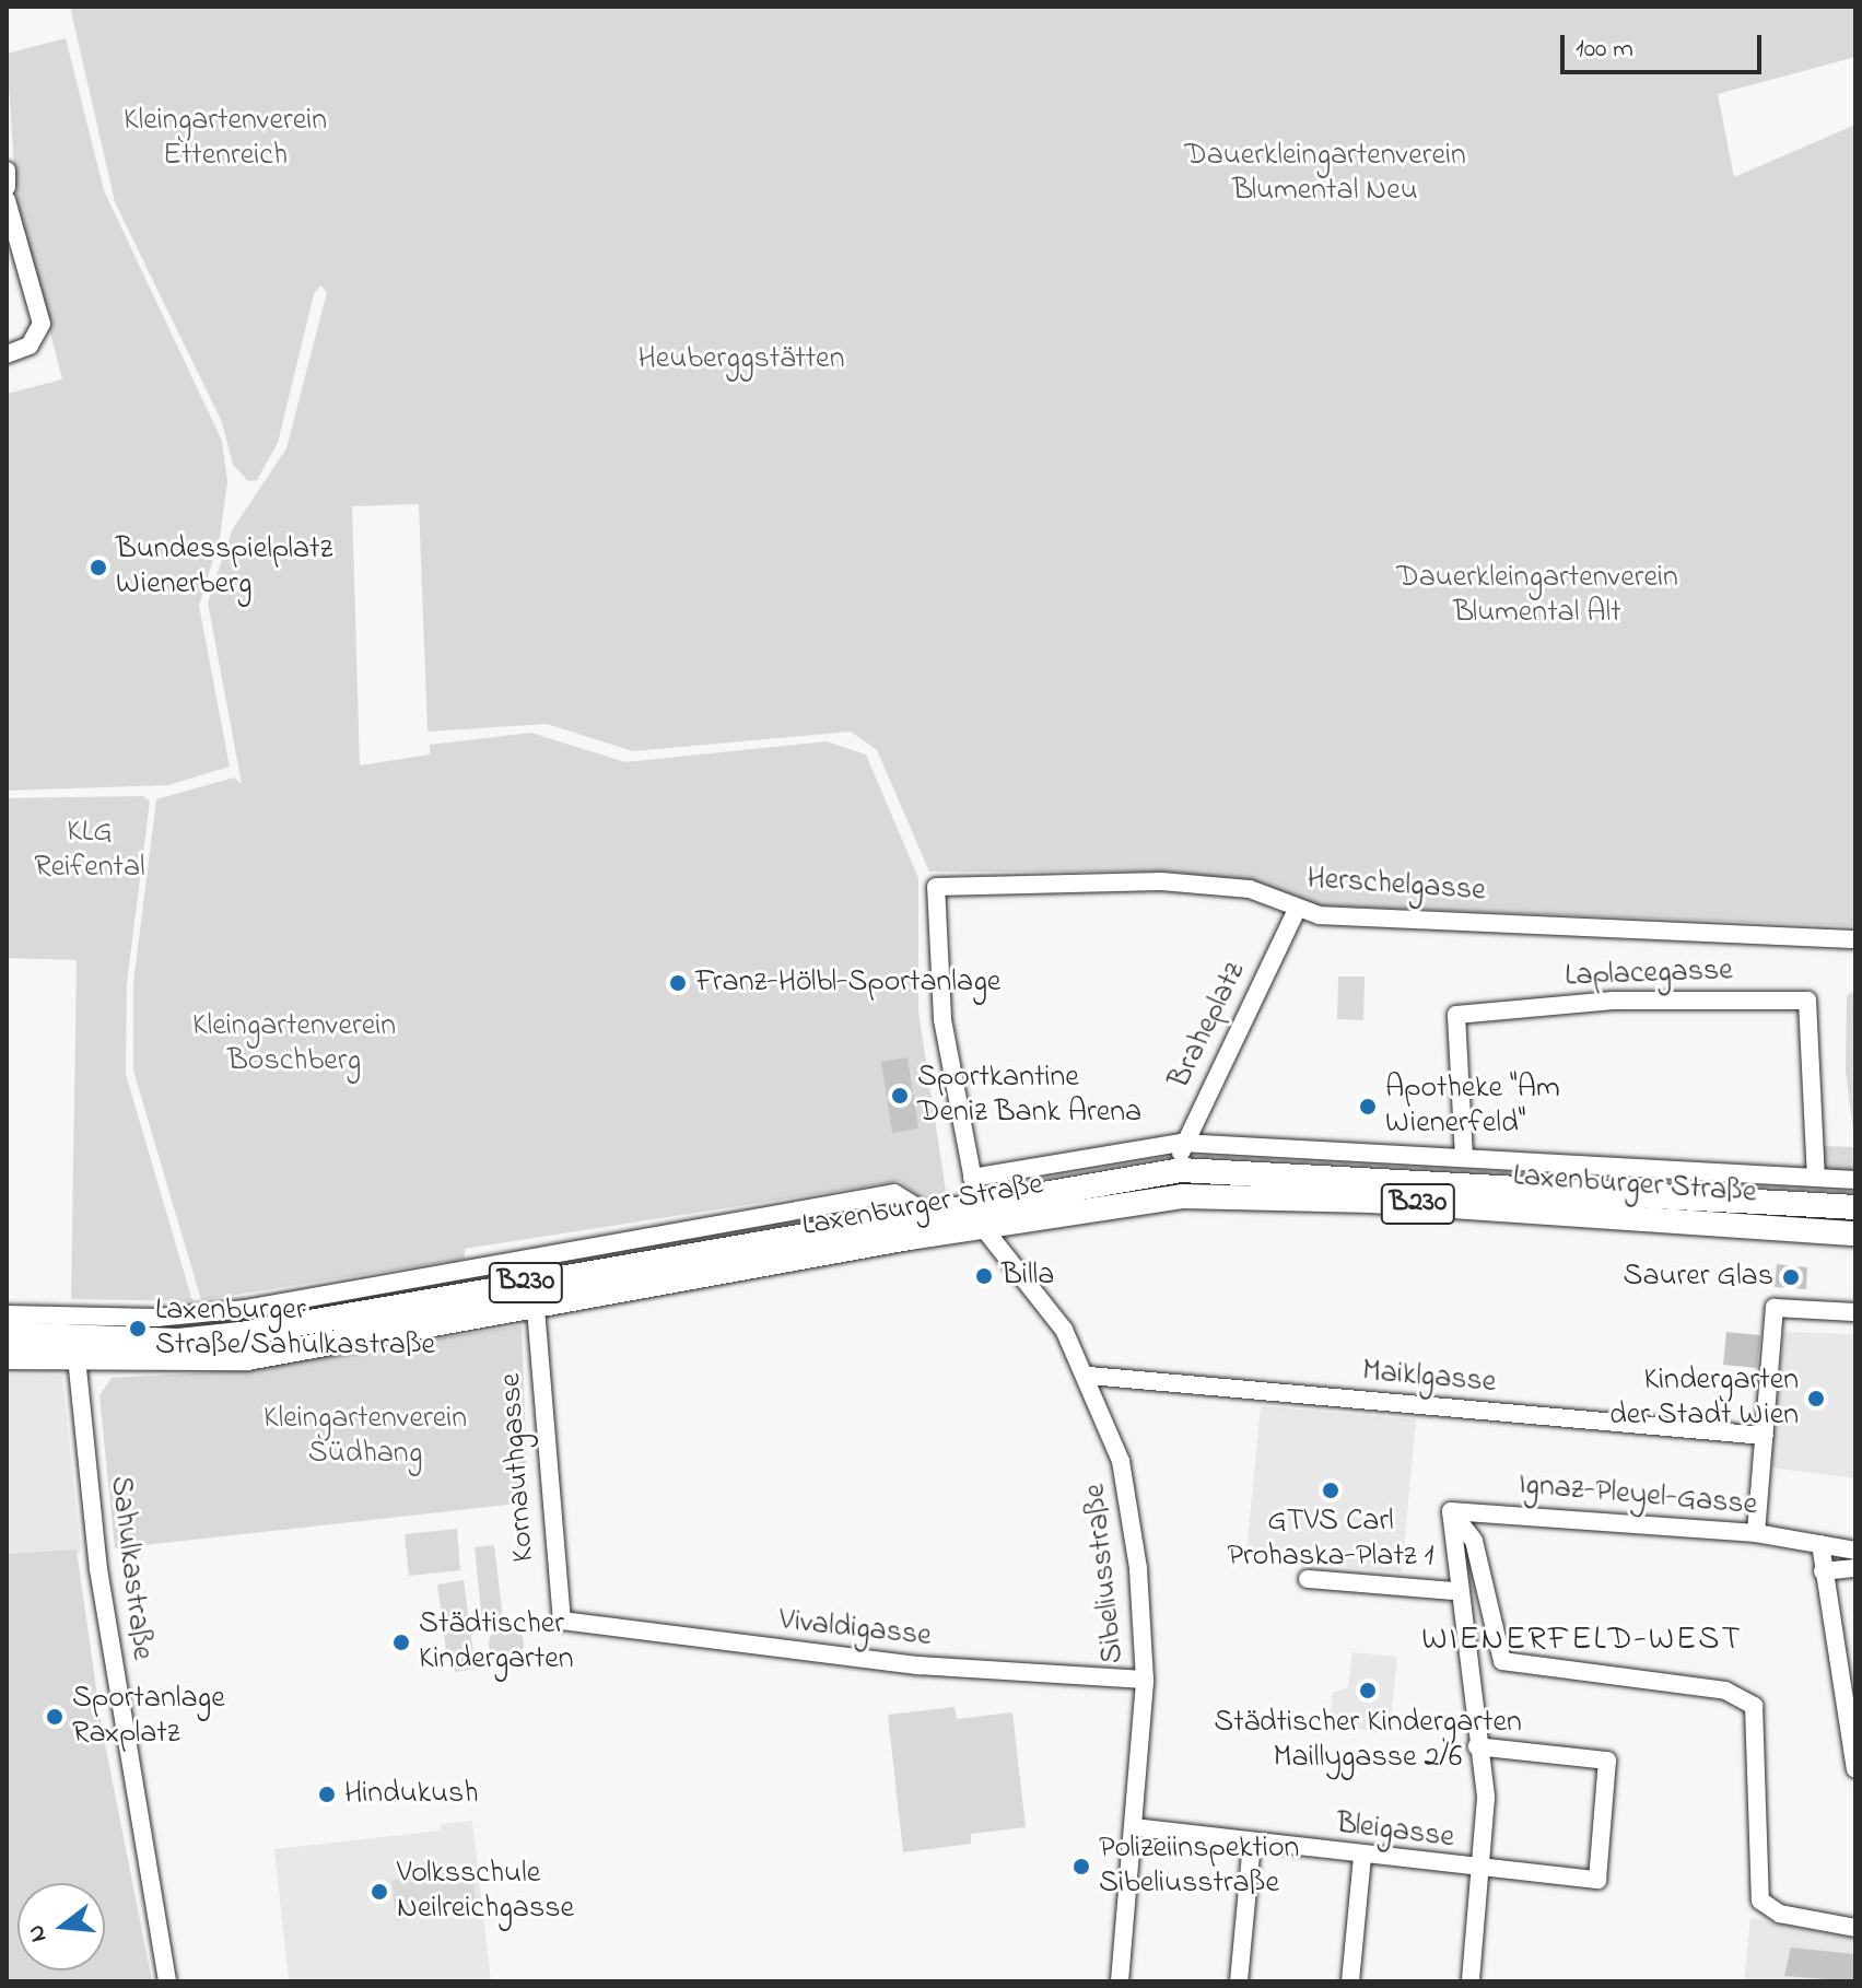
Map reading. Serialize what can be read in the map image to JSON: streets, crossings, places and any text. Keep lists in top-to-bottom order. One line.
{"streets":{"main road":["Laxenburger Straße","B230"],"street":["Herschelgasse","Laplacegasse","Braheplatz","Maiklgasse","Kornauthgasse","Ignaz-Pleyel-Gasse","Sahulkastraße","Sibeliusstraße","Vivaldigasse","Bleigasse"]},"crossings":[["Herschelgasse","Braheplatz"],["Herschelgasse","Sibeliusstraße"],["Laplacegasse","Laxenburger Straße"],["Braheplatz","Laxenburger Straße"],["Laxenburger Straße","Kornauthgasse"],["Laxenburger Straße","Sahulkastraße"],["Laxenburger Straße","Sibeliusstraße"],["Maiklgasse","Sibeliusstraße"],["Kornauthgasse","Vivaldigasse"],["Sibeliusstraße","Vivaldigasse"],["Sibeliusstraße","Bleigasse"]],"districts":["WIENERFELD-WEST"],"parks":["Kleingartenverein Ettenreich","Dauerkleingartenverein Blumental Neu","Heuberggstätten","Dauerkleingartenverein Blumental Alt","KLG Reifental","Kleingartenverein Boschberg","Kleingartenverein Südhang"],"places":["Bundesspielplatz Wienerberg","Franz-Hölbl-Sportanlage","Sportkantine Deniz Bank Arena","Apotheke \"Am Wienerfeld\"","Billa","Saurer Glas","Laxenburger Straße/Sahulkastraße","Kindergarten der Stadt Wien","GTVS Carl Prohaska-Platz 1","Städtischer Kindergarten","Städtischer Kindergarten Maillygasse 2/6","Sportanlage Raxplatz","Hindukush","Polizeiinspektion Sibeliusstraße","Volksschule Neilreichgasse"],"scale_bar":"100 m","north":"left"}
